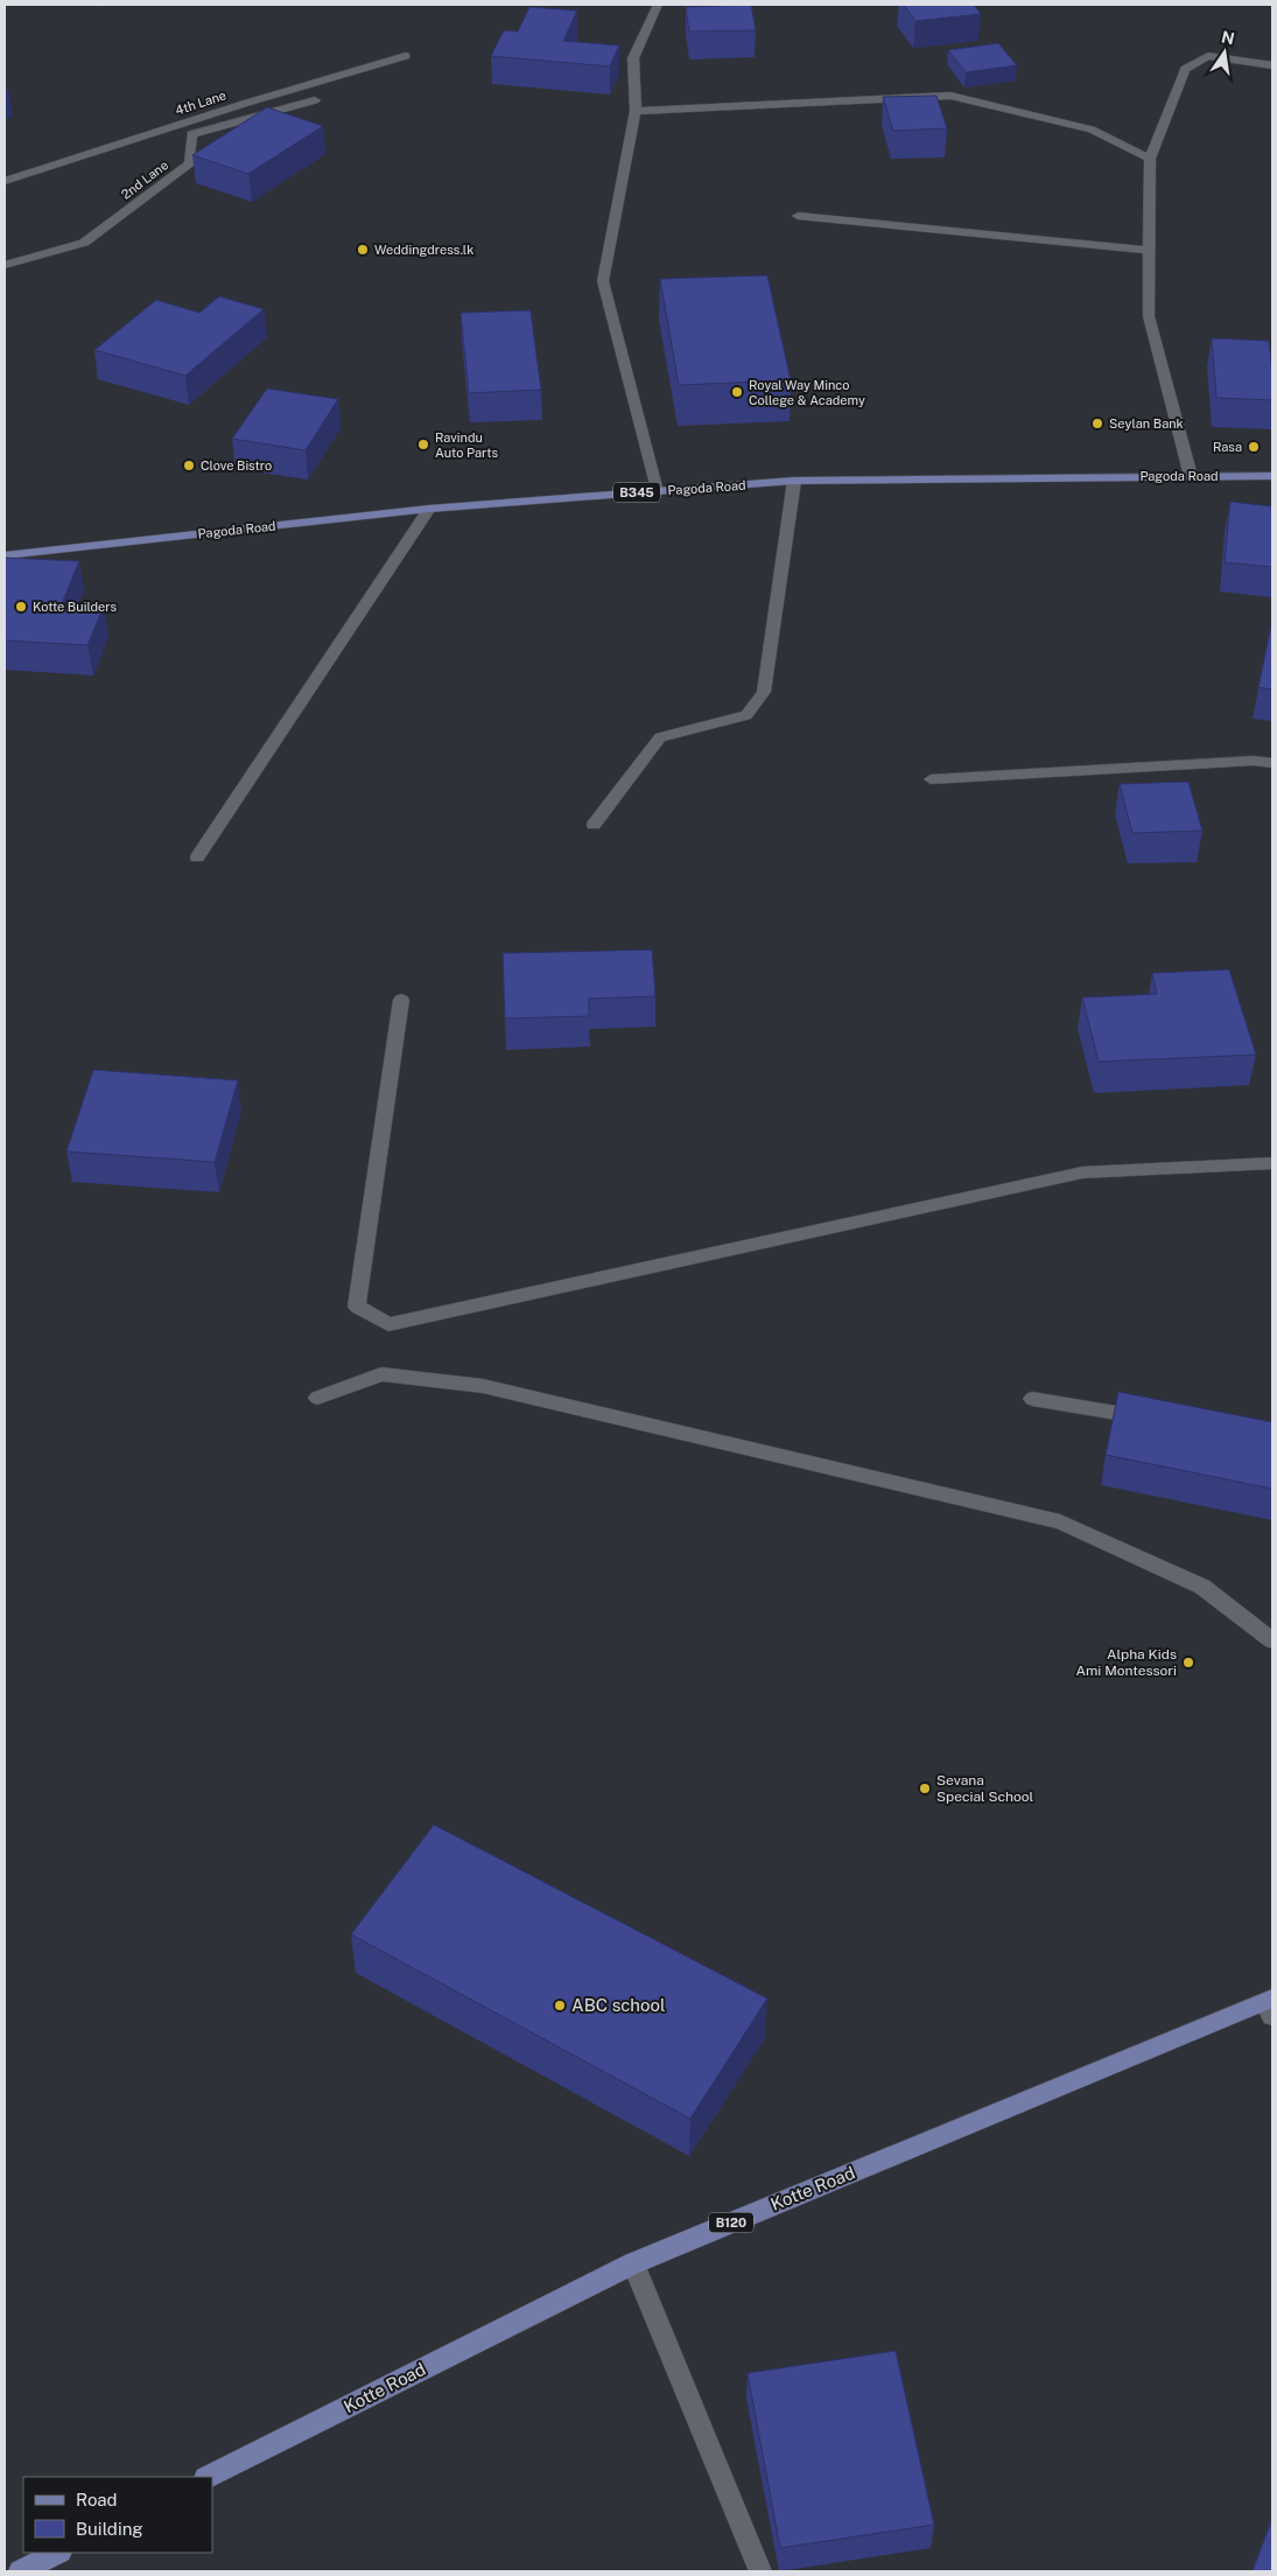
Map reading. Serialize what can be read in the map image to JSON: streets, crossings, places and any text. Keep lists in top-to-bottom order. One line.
{"streets":{"main road":["Pagoda Road","B345","Kotte Road","B120"],"street":["4th Lane","2nd Lane"]},"places":["Weddingdress.lk","Royal Way Minco College & Academy","Seylan Bank","Ravindu Auto Parts","Rasa","Clove Bistro","Kotte Builders","Alpha Kids Ami Montessori","Sevana Special School","ABC school"],"legend":["Road","Building"],"north":"top"}
